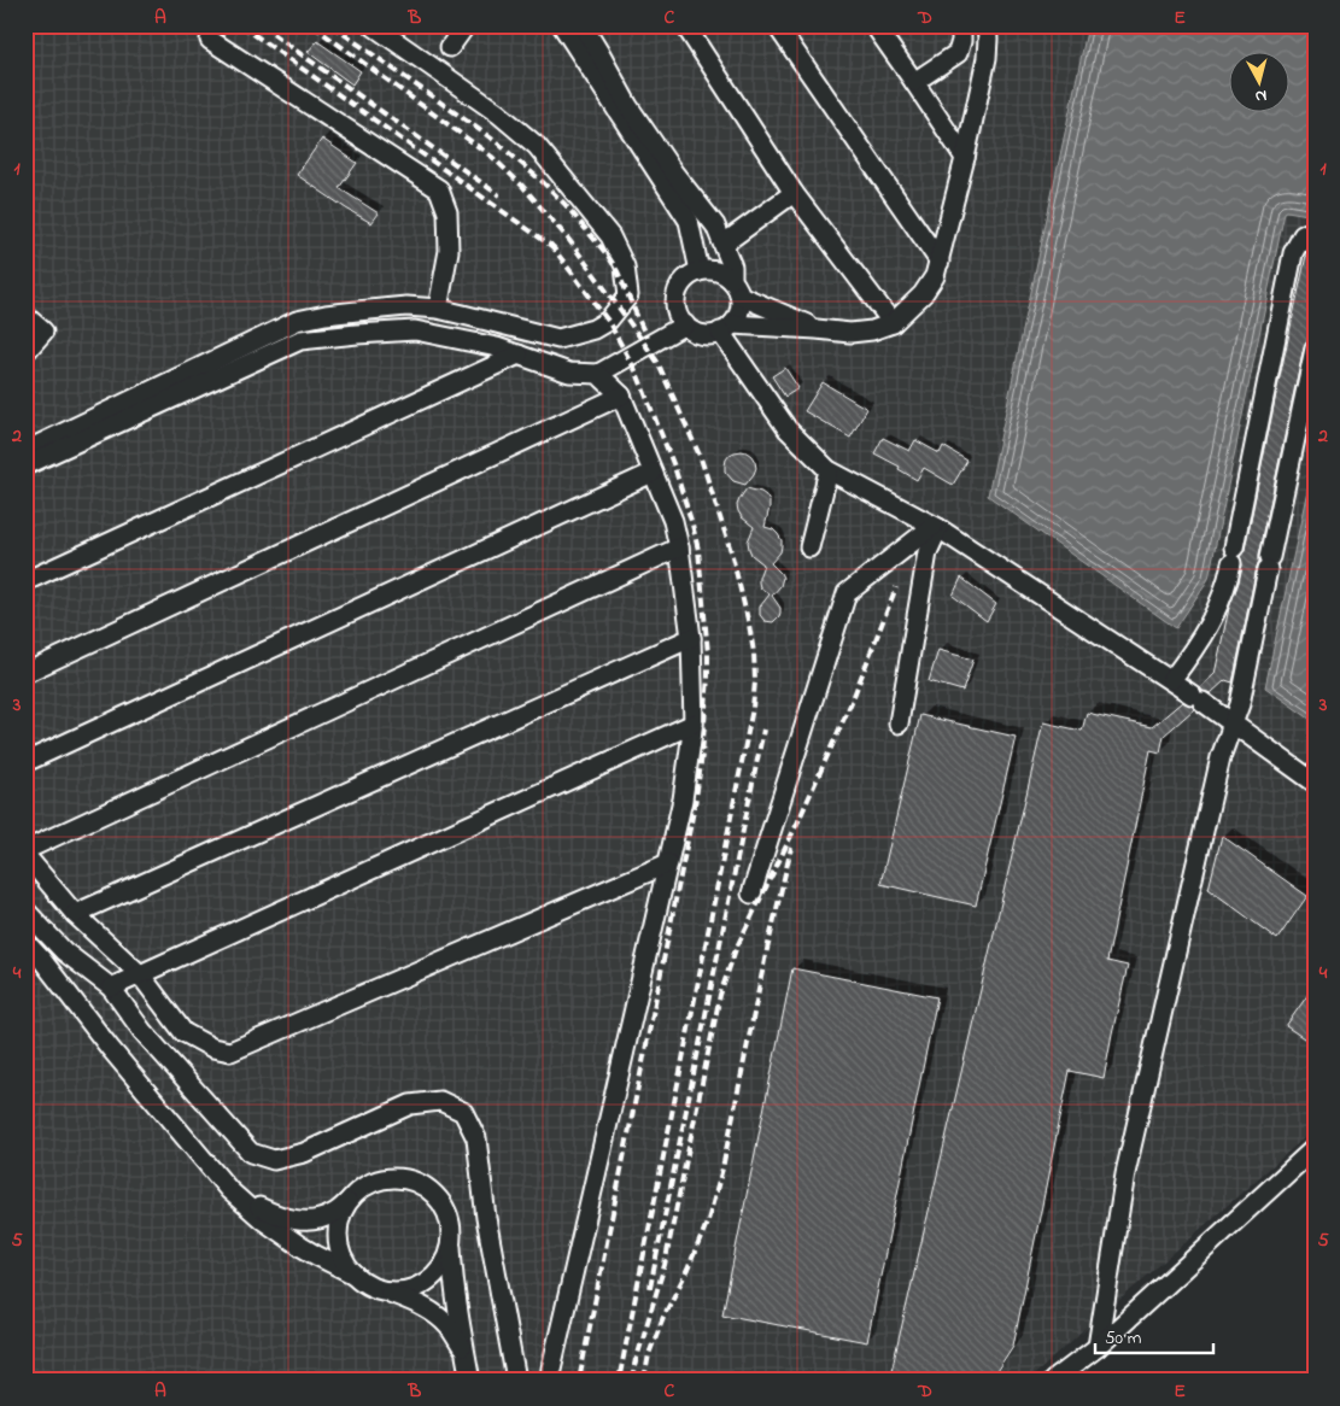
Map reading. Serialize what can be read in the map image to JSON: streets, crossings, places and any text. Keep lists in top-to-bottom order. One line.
{"scale_bar":"50 m","north":"bottom","grid":{"columns":["A","B","C","D","E"],"rows":["1","2","3","4","5"]}}
